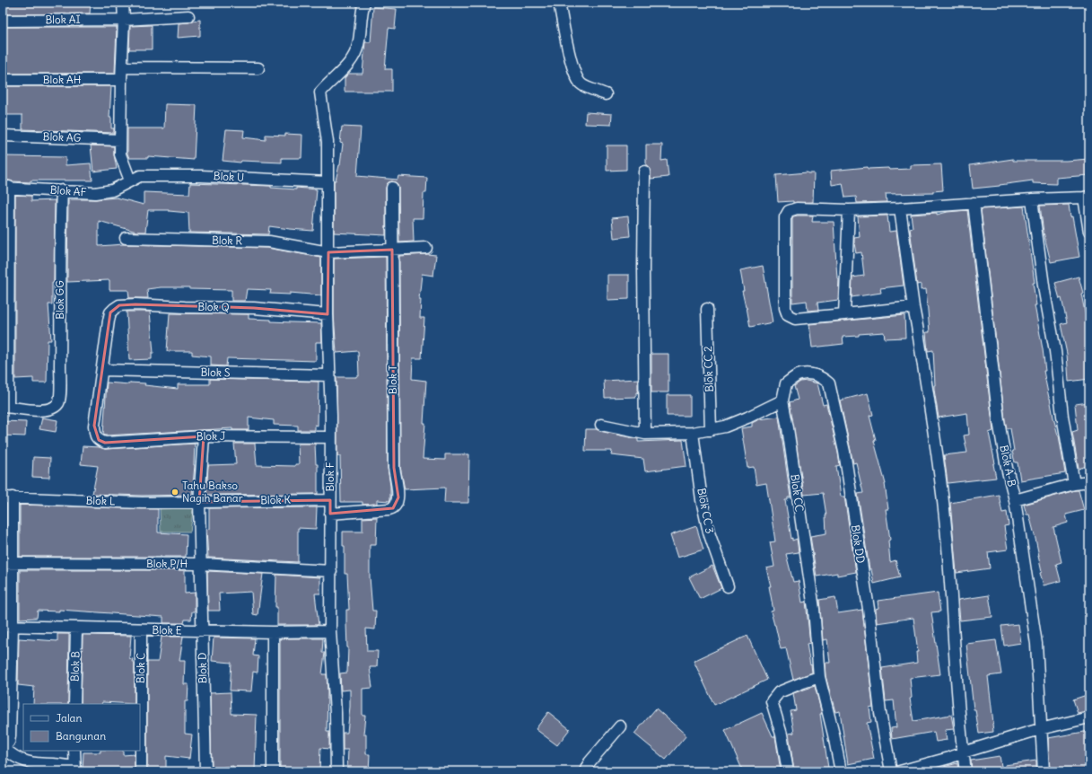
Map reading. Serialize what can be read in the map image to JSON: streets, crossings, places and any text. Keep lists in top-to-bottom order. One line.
{"streets":{"street":["Blok AI","Blok AH","Blok AG","Blok U","Blok AF","Blok R","Blok GG","Blok Q","Blok CC 2","Blok S","Blok T","Blok J","Blok A-B","Blok F","Blok CC","Blok K","Blok L","Blok CC 3","Blok DD","Blok P/H","Blok E","Blok B","Blok C","Blok D"]},"crossings":[["Blok U","Blok AF"],["Blok U","Blok F"],["Blok AF","Blok GG"],["Blok R","Blok T"],["Blok R","Blok F"],["Blok Q","Blok S"],["Blok Q","Blok J"],["Blok Q","Blok F"],["Blok S","Blok J"],["Blok S","Blok F"],["Blok T","Blok F"],["Blok J","Blok F"],["Blok J","Blok D"],["Blok F","Blok K"],["Blok F","Blok P/H"],["Blok F","Blok E"],["Blok CC","Blok DD"],["Blok K","Blok L"],["Blok K","Blok D"],["Blok L","Blok D"],["Blok P/H","Blok D"],["Blok E","Blok B"],["Blok E","Blok C"],["Blok E","Blok D"]],"places":["Tahu Bakso Nagih Banar"],"legend":["Jalan","Bangunan"]}
